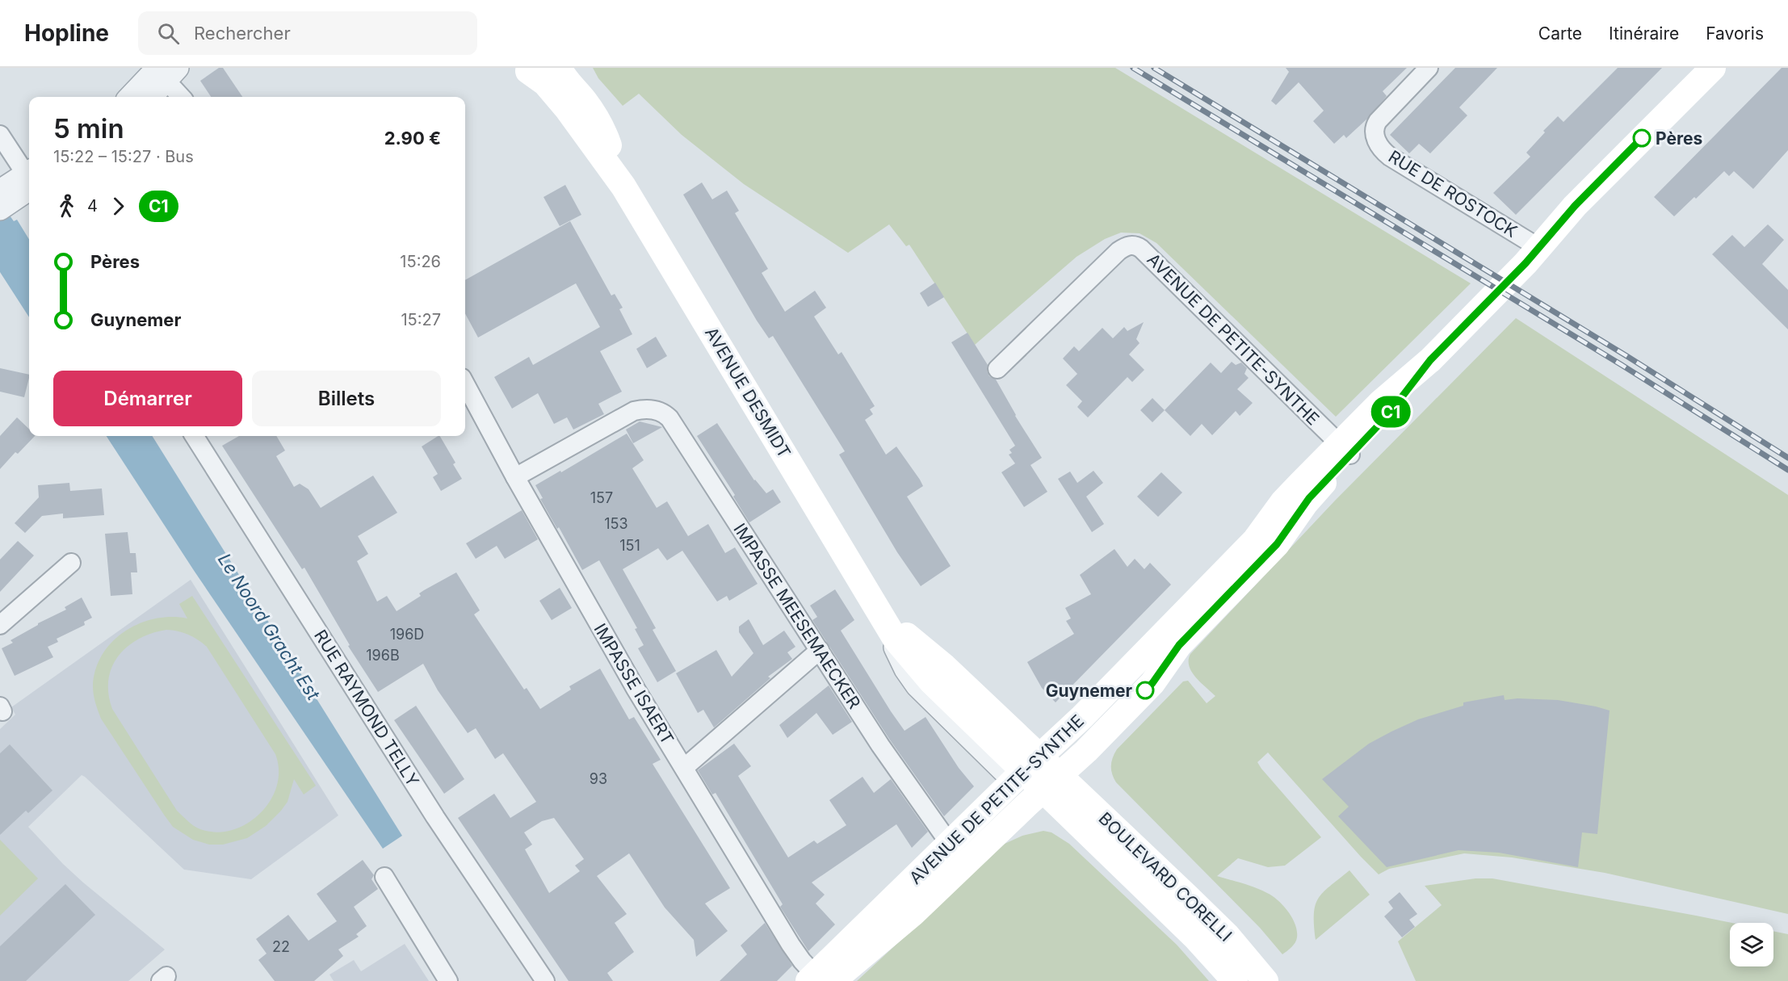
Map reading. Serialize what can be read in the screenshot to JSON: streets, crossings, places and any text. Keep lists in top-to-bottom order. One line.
{"streets":{"main road":["AVENUE DE PETITE-SYNTHE","AVENUE DESMIDT","BOULEVARD CORELLI"],"street":["RUE DE ROSTOCK","IMPASSE MEESEMAECKER","IMPASSE ISAERT","RUE RAYMOND TELLY"]},"crossings":[["RUE DE ROSTOCK","AVENUE DE PETITE-SYNTHE"],["AVENUE DE PETITE-SYNTHE","AVENUE DESMIDT"],["AVENUE DE PETITE-SYNTHE","IMPASSE MEESEMAECKER"],["AVENUE DE PETITE-SYNTHE","IMPASSE ISAERT"],["AVENUE DE PETITE-SYNTHE","BOULEVARD CORELLI"],["AVENUE DESMIDT","BOULEVARD CORELLI"],["IMPASSE MEESEMAECKER","IMPASSE ISAERT"]],"water":["Le Noord Gracht Est"],"places":["Pères","Guynemer"],"lines":["bus line C1"],"house_numbers":["157","153","151","196D","196B","93","22"],"page":{"header":"Hopline","search":"Rechercher","nav":["Carte","Itinéraire","Favoris"],"on_map":"C1","heading":["5 min","15:22 – 15:27 · Bus","2.90 €"],"legs":["4","C1"],"list":[{"name":"Pères","value":"15:26"},{"name":"Guynemer","value":"15:27"}],"buttons":["Démarrer","Billets"]}}
